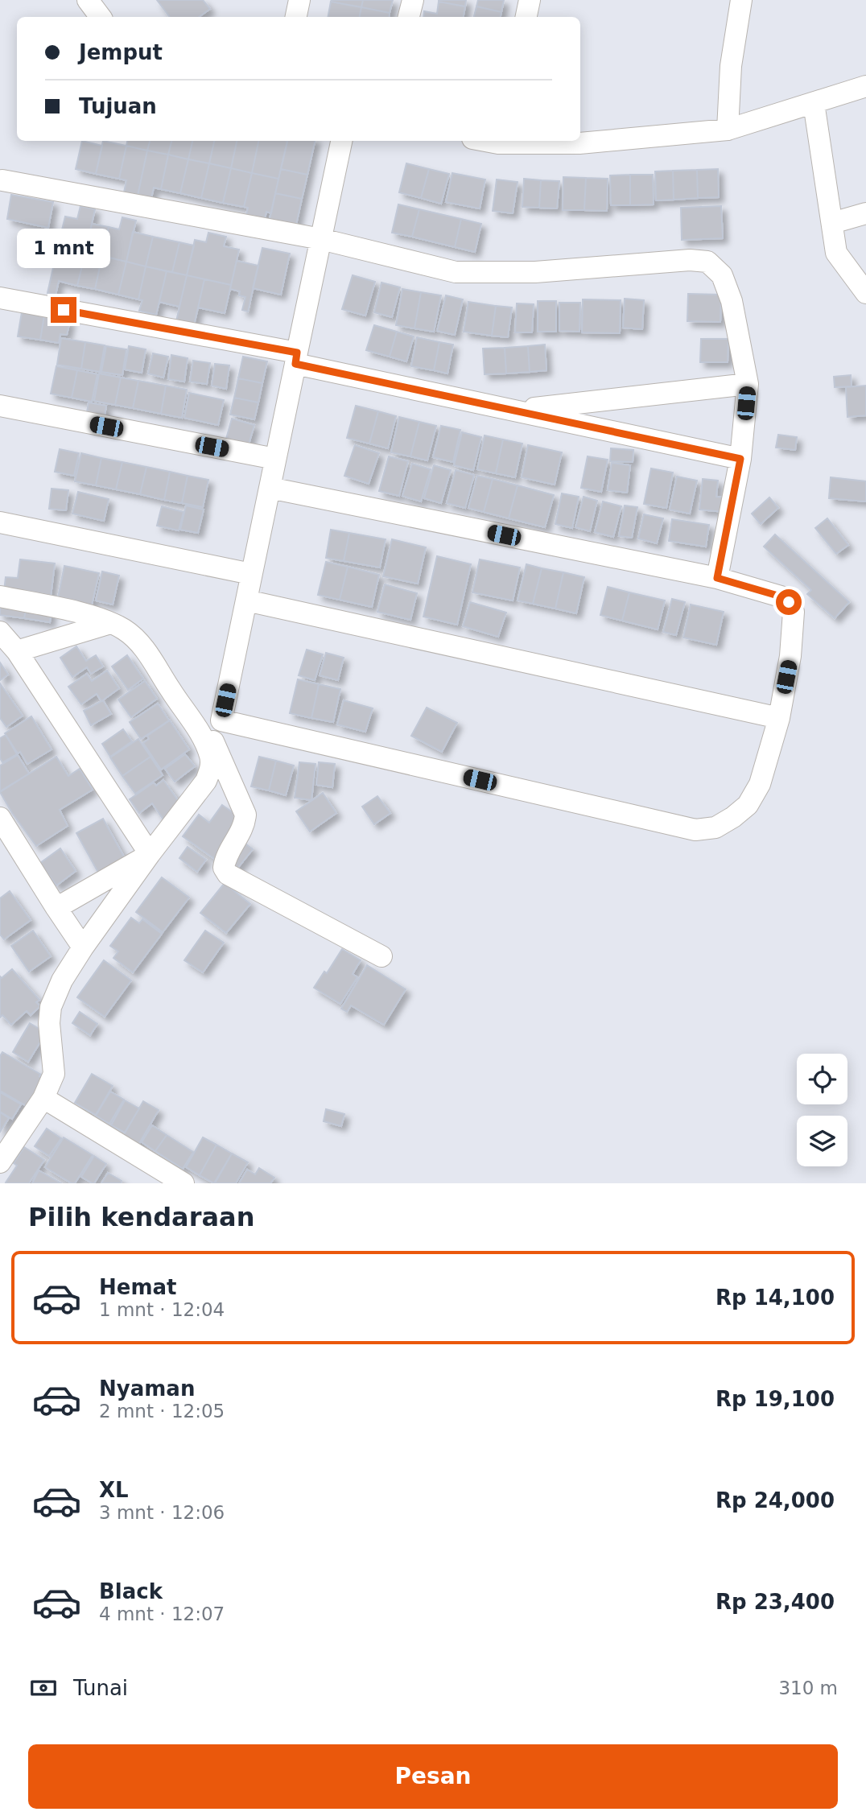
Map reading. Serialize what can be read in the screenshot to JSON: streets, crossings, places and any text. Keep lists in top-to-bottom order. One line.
{"page":{"banner":["Jemput","Tujuan"],"bubble":"1 mnt","heading":"Pilih kendaraan","list":[{"name":"Hemat","note":"1 mnt · 12:04","value":"Rp 14,100"},{"name":"Nyaman","note":"2 mnt · 12:05","value":"Rp 19,100"},{"name":"XL","note":"3 mnt · 12:06","value":"Rp 24,000"},{"name":"Black","note":"4 mnt · 12:07","value":"Rp 23,400"}],"pay":["Tunai","310 m"],"buttons":"Pesan"}}
